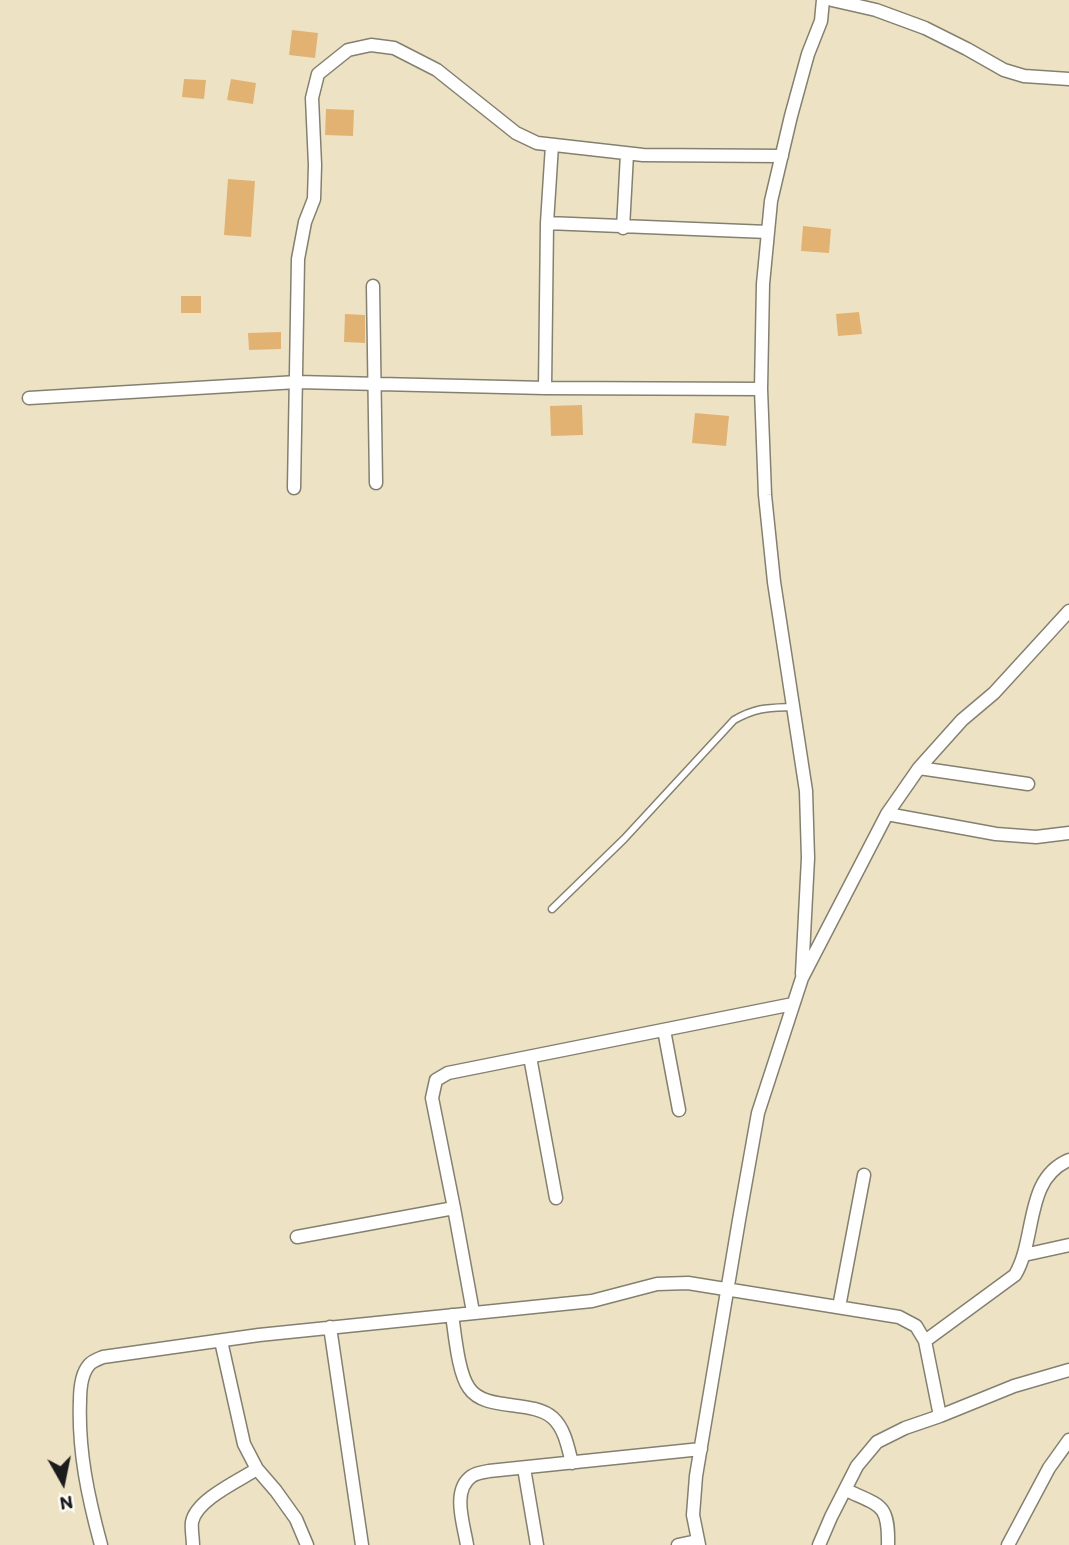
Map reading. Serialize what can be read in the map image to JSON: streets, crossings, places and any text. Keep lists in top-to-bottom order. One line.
{"north":"bottom"}
